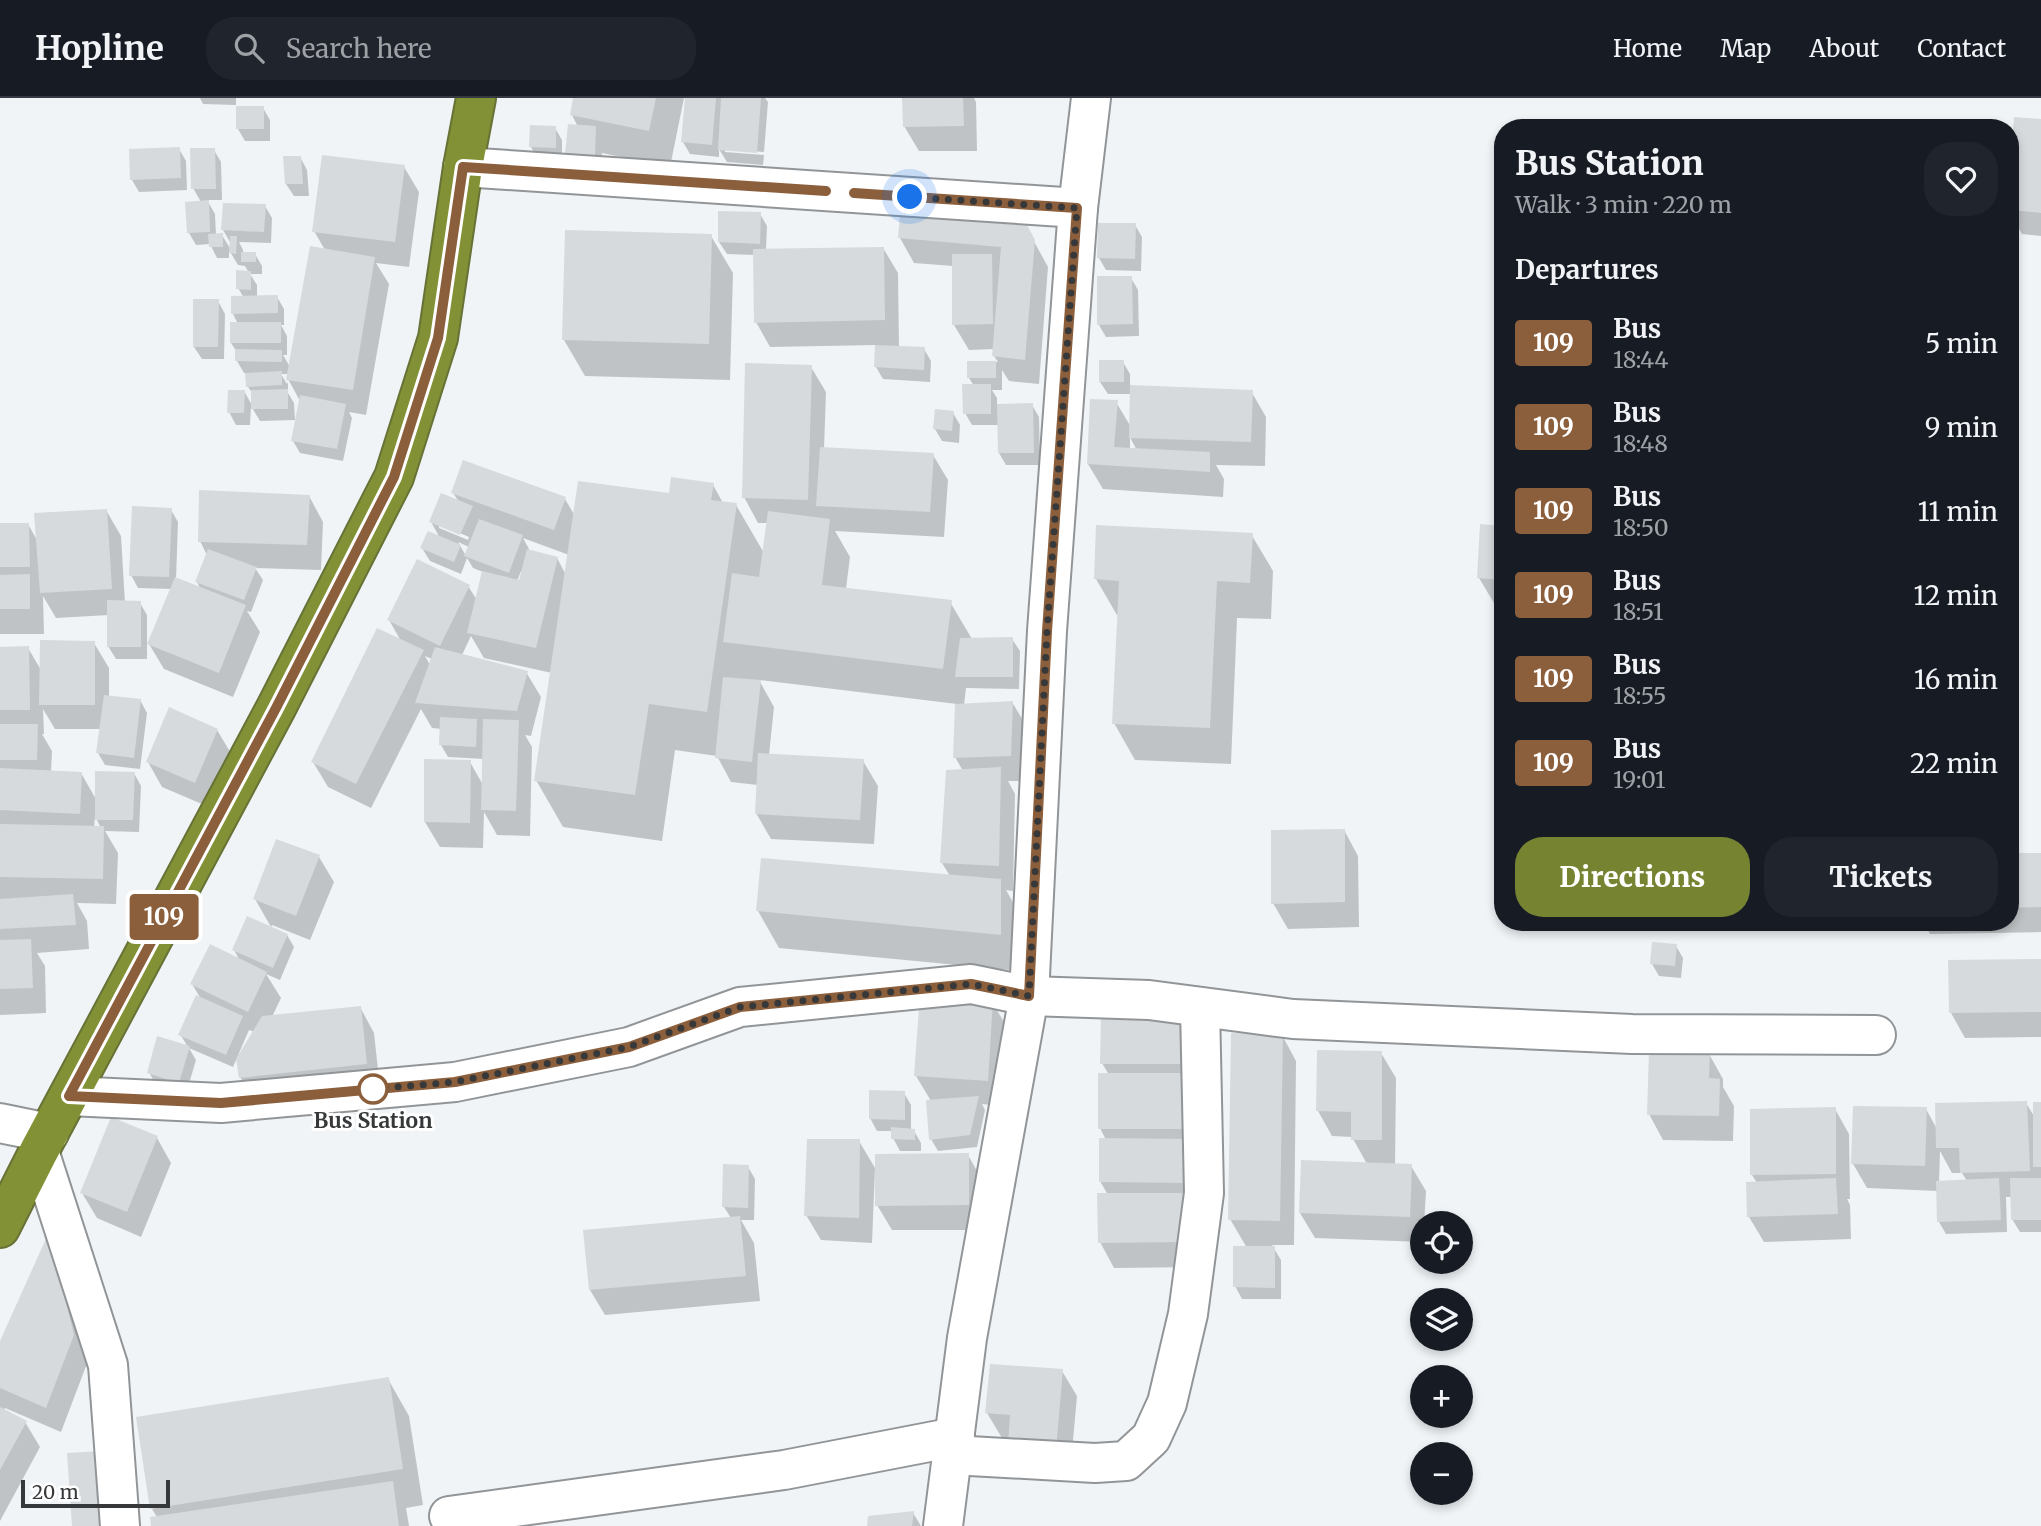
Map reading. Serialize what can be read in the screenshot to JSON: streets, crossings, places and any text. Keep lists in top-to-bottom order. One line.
{"places":["Bus Station"],"lines":["bus line 109"],"scale_bar":"20 m","page":{"header":"Hopline","search":"Search here","nav":["Home","Map","About","Contact"],"on_map":"109","heading":[["Bus Station","Walk · 3 min · 220 m"],"Departures"],"list":[{"mark":"109","name":"Bus","note":"18:44","value":"5 min"},{"mark":"109","name":"Bus","note":"18:48","value":"9 min"},{"mark":"109","name":"Bus","note":"18:50","value":"11 min"},{"mark":"109","name":"Bus","note":"18:51","value":"12 min"},{"mark":"109","name":"Bus","note":"18:55","value":"16 min"},{"mark":"109","name":"Bus","note":"19:01","value":"22 min"}],"buttons":["Directions","Tickets"],"map_buttons":["+","−"],"scale":"20 m"}}
